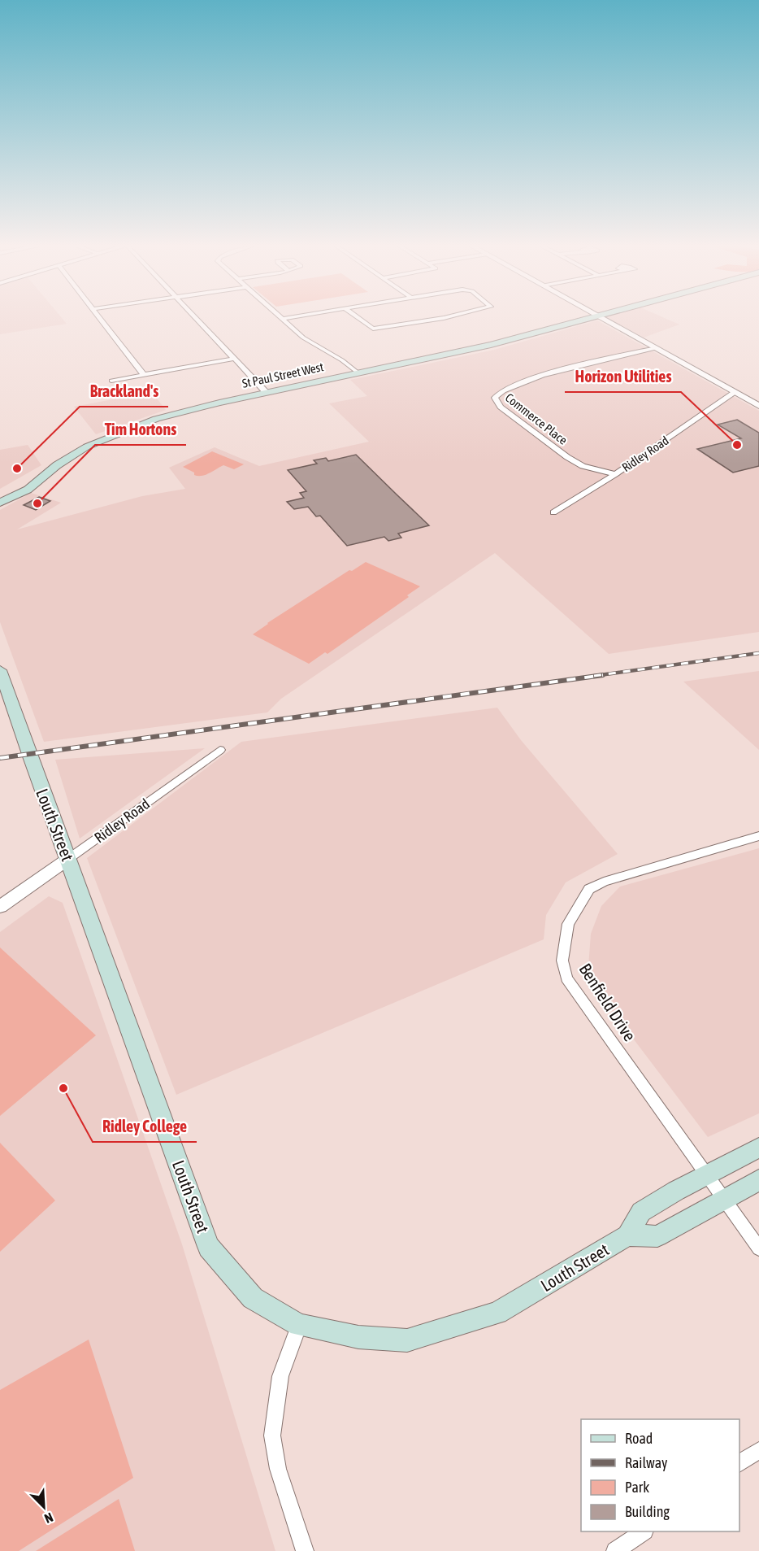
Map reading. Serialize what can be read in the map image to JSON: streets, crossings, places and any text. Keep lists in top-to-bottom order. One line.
{"streets":{"main road":["St Paul Street West","Louth Street"],"street":["Commerce Place","Ridley Road","Benfield Drive"]},"crossings":[["Commerce Place","Ridley Road"],["Ridley Road","Louth Street"],["Louth Street","Benfield Drive"]],"places":["Horizon Utilities","Brackland's","Tim Hortons","Ridley College"],"legend":["Road","Railway","Park","Building"],"north":"bottom right"}
